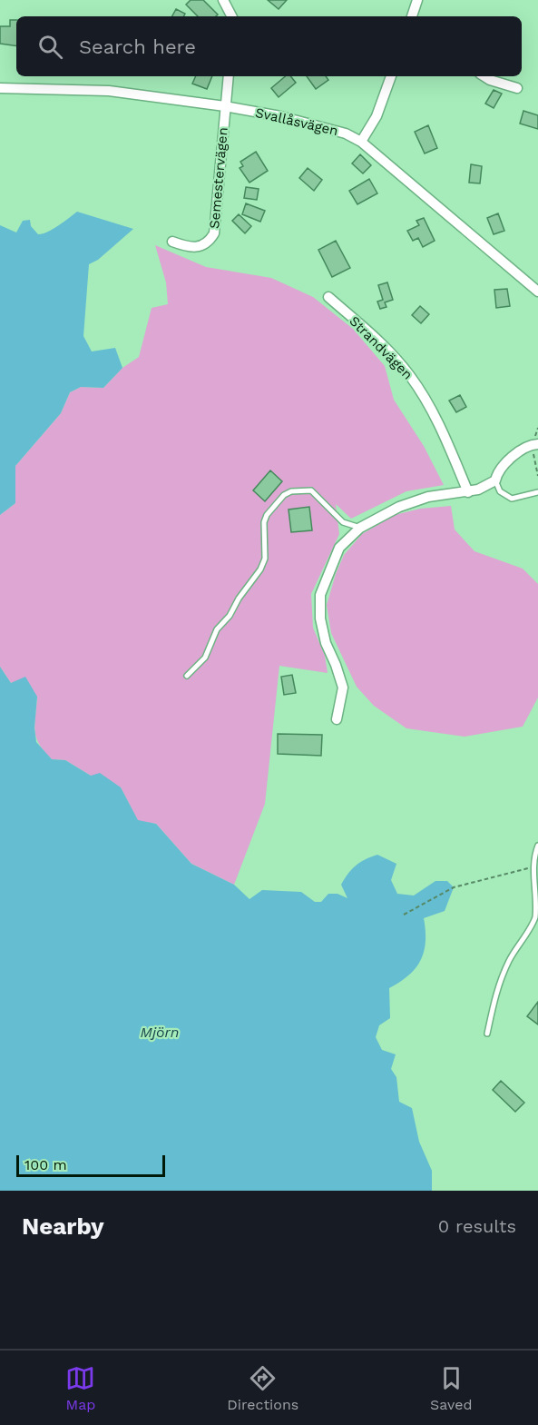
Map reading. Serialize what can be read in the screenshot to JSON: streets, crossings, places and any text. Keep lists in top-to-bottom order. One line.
{"streets":{"street":["Svallåsvägen","Semestervägen","Strandvägen"]},"crossings":[["Svallåsvägen","Semestervägen"]],"water":["Mjörn"],"scale_bar":"100 m","page":{"search":"Search here","scale":"100 m","heading":["Nearby","0 results"],"nav":["Map","Directions","Saved"]}}
